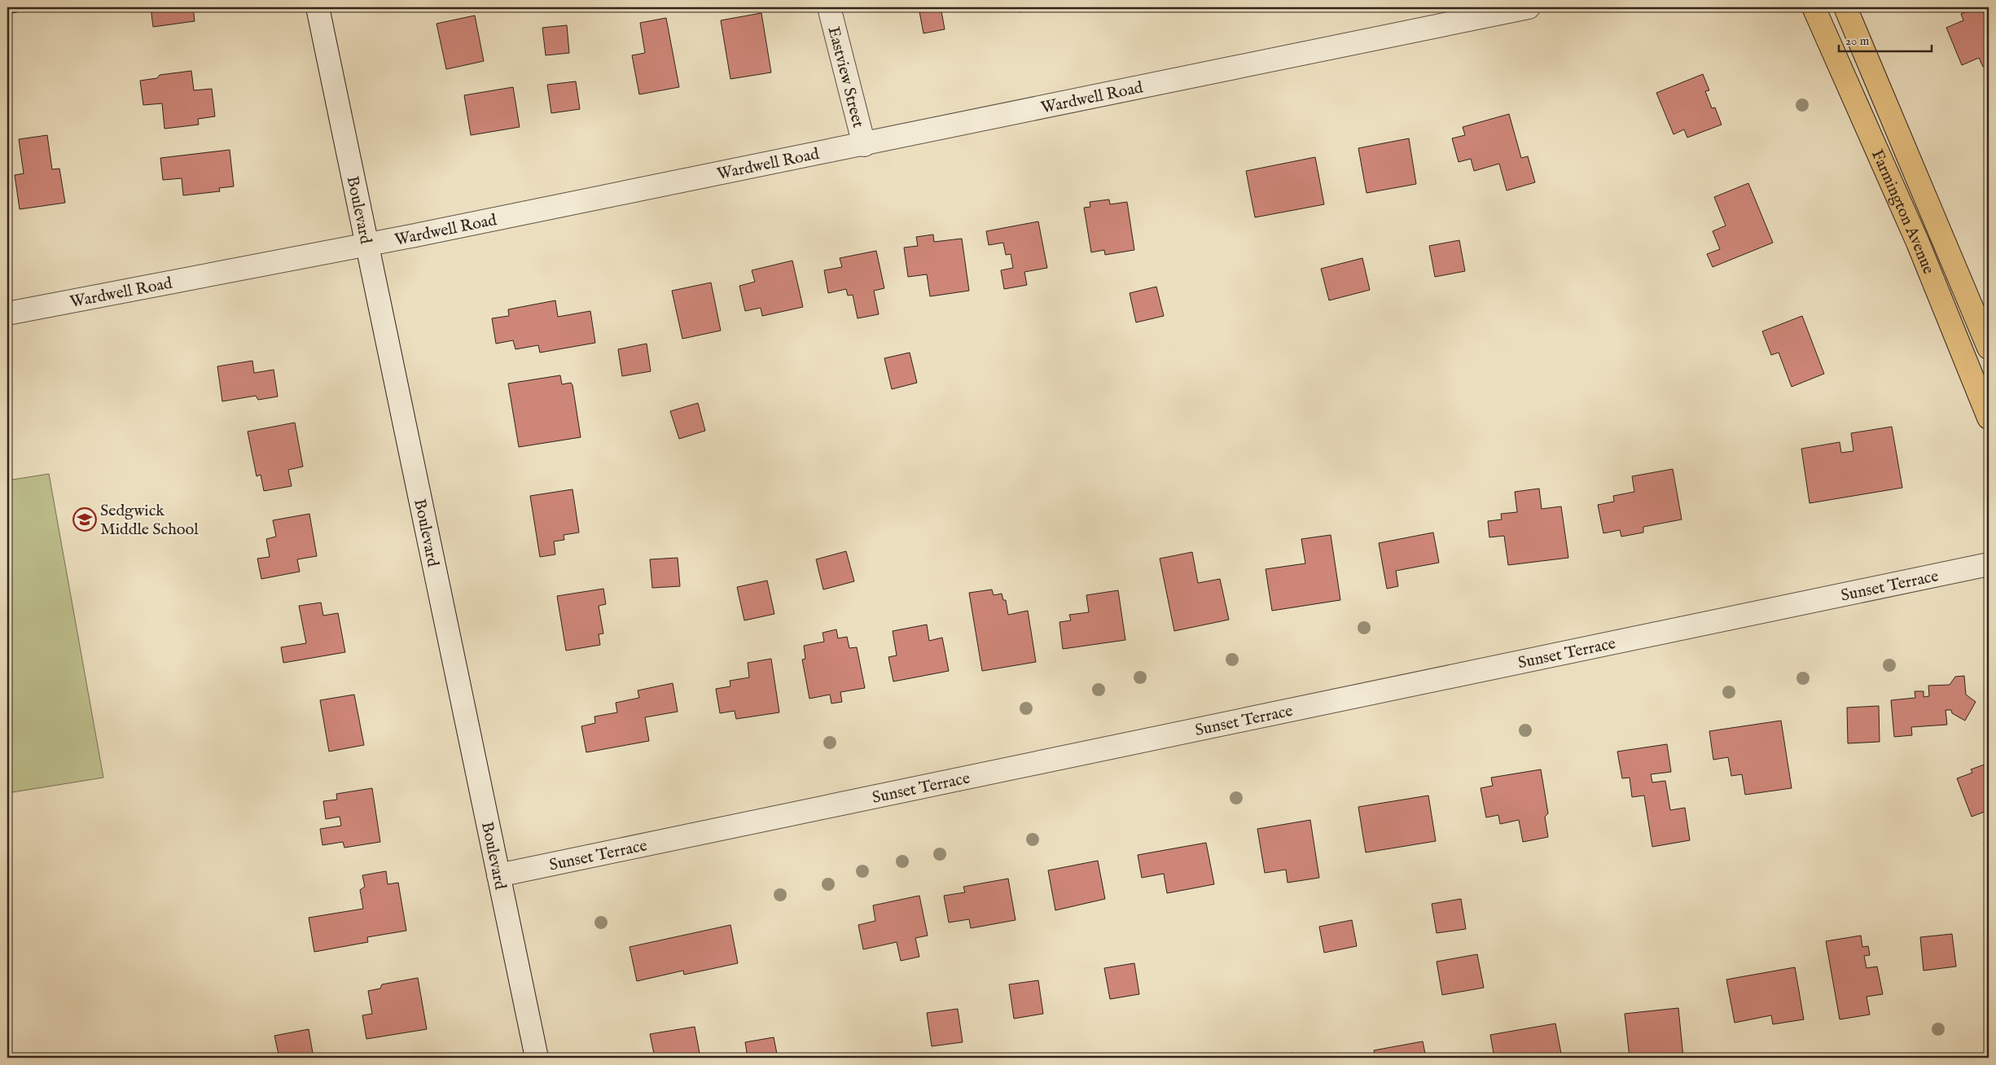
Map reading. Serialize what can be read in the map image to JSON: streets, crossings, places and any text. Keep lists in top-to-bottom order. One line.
{"streets":{"main road":["Farmington Avenue"],"street":["Eastview Street","Wardwell Road","Boulevard","Sunset Terrace"]},"crossings":[["Eastview Street","Wardwell Road"],["Wardwell Road","Boulevard"],["Boulevard","Sunset Terrace"]],"places":{"school or university":["Sedgwick Middle School"]},"scale_bar":"20 m"}
